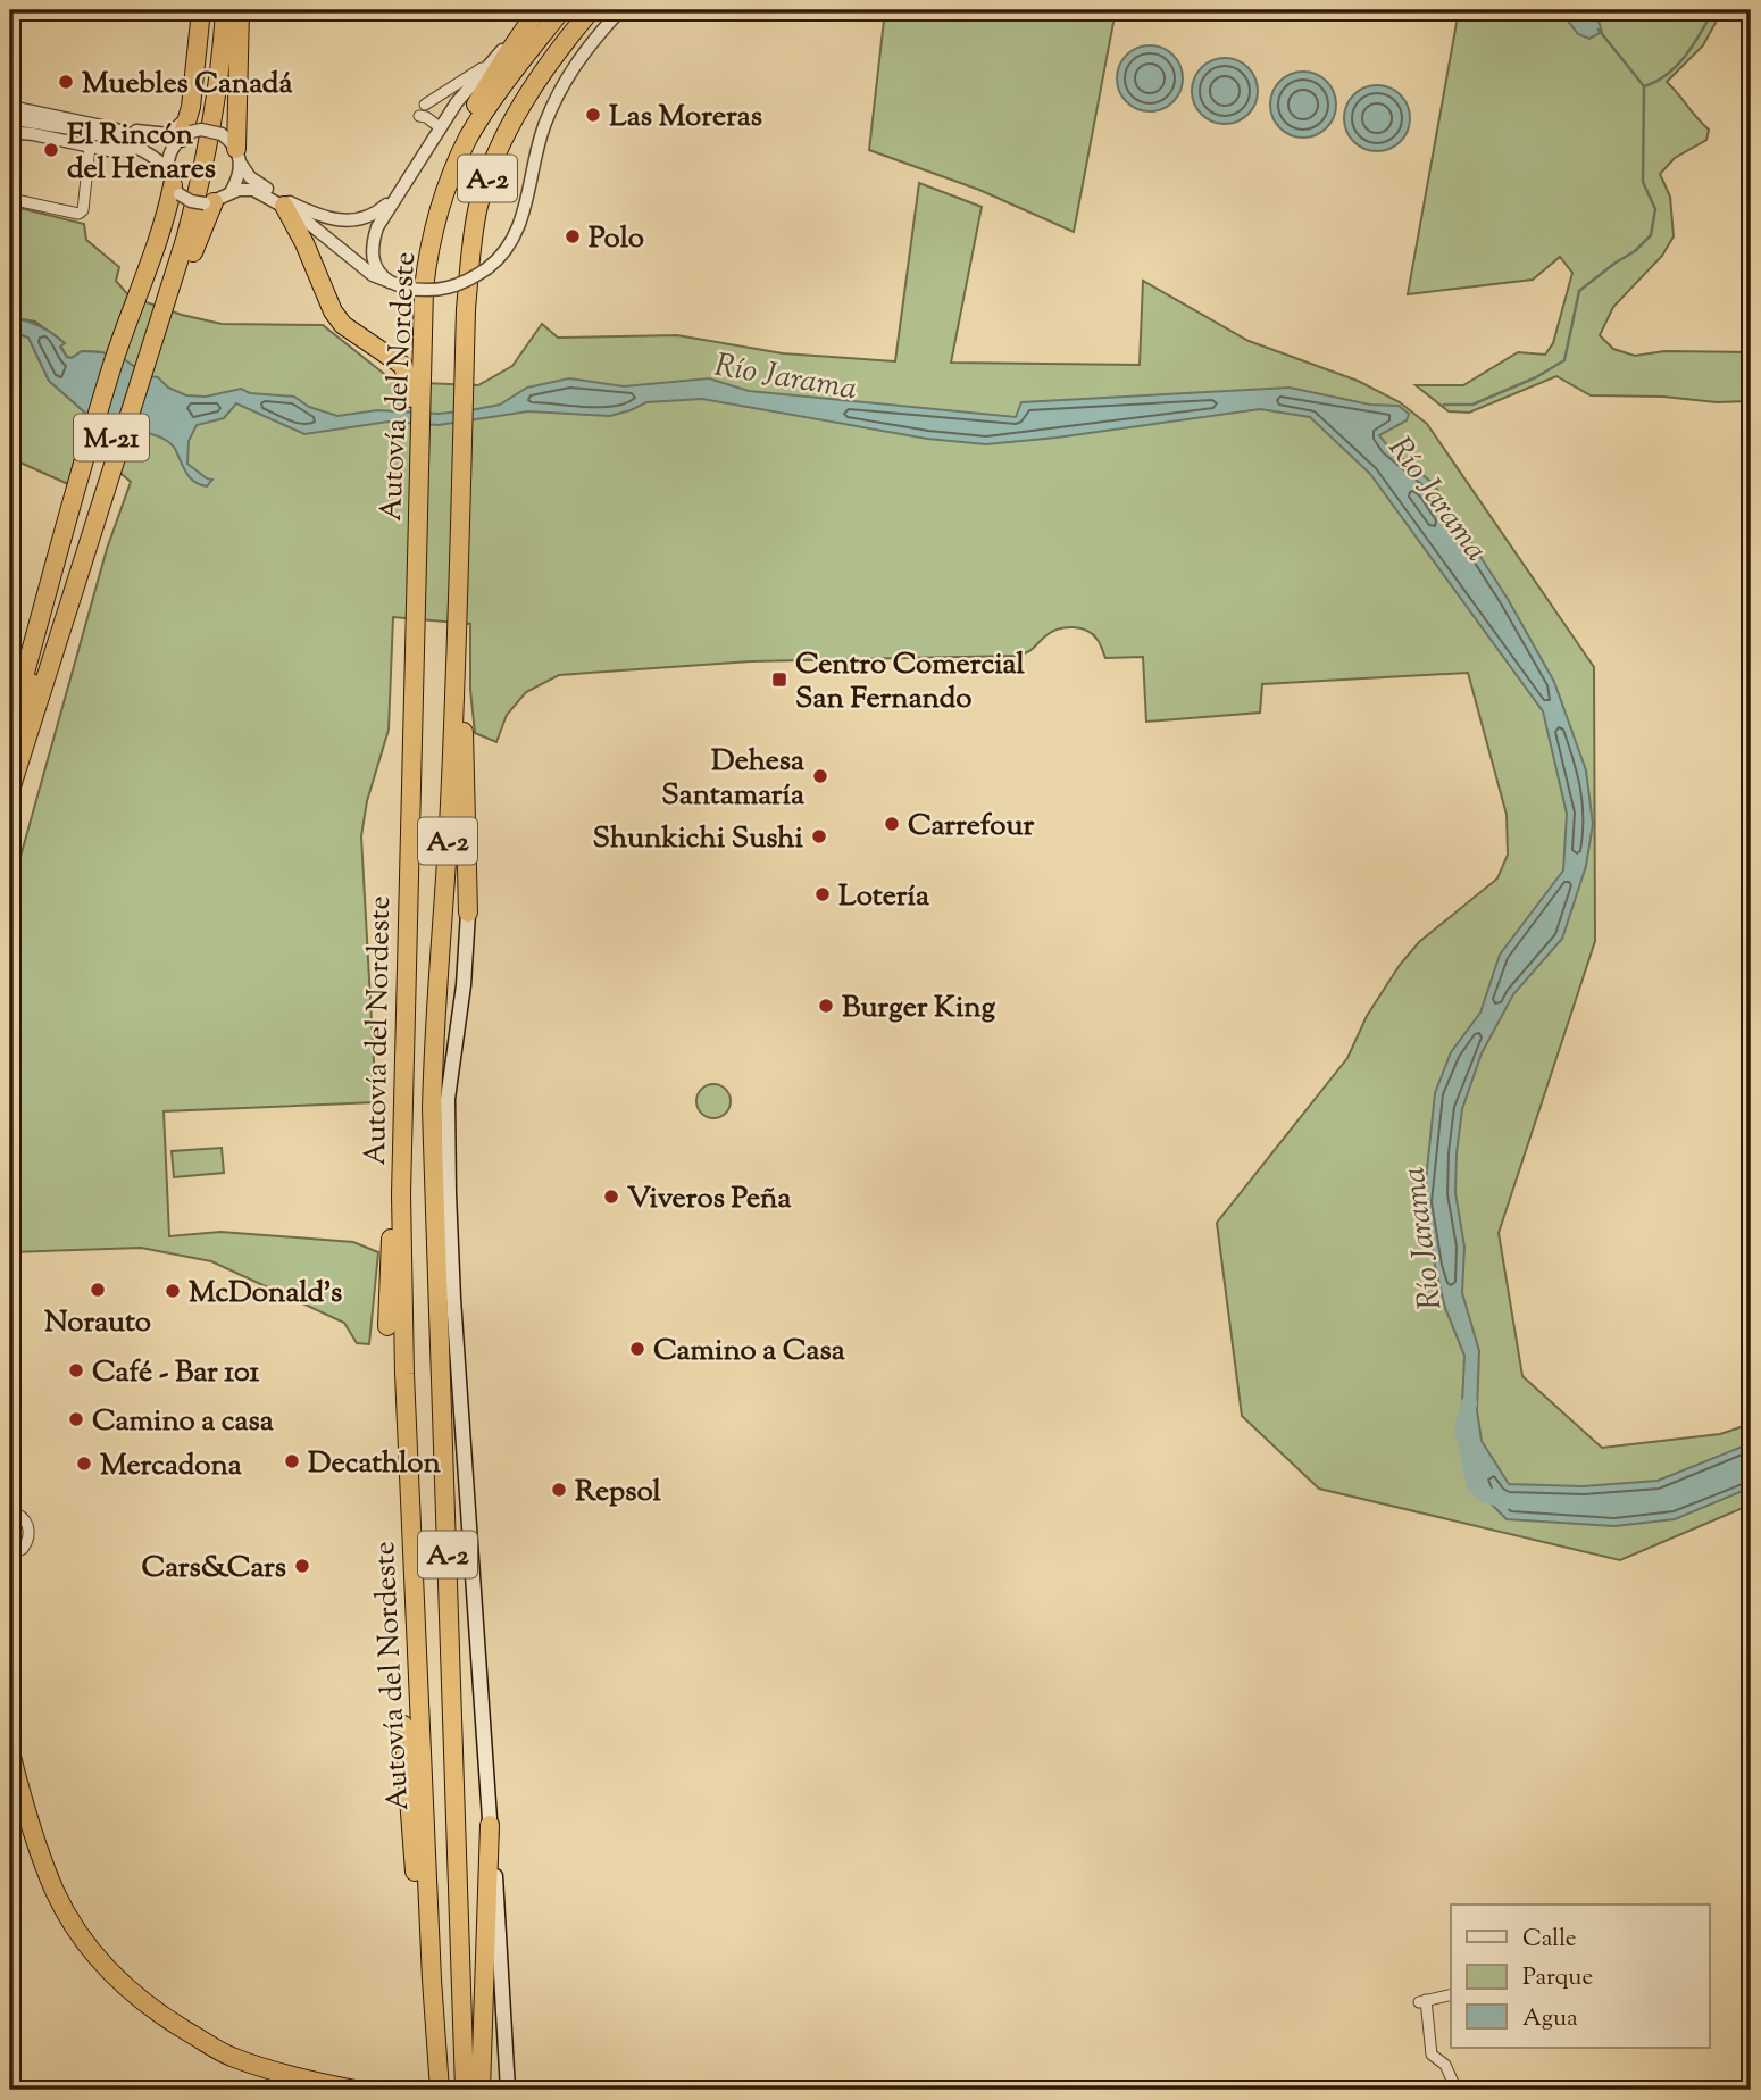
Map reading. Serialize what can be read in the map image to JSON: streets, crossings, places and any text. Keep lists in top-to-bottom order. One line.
{"streets":{"highway":["A-2","Autovía del Nordeste","M-21"]},"water":["Río Jarama"],"places":{"other":["Muebles Canadá","Las Moreras","El Rincón del Henares","Polo","Dehesa Santamaría","Carrefour","Shunkichi Sushi","Lotería","Burger King","Viveros Peña","Norauto","McDonald's","Camino a Casa","Café - Bar 101","Camino a casa","Decathlon","Mercadona","Repsol","Cars&Cars"],"transit":["Centro Comercial San Fernando"]},"legend":["Calle","Parque","Agua"]}
